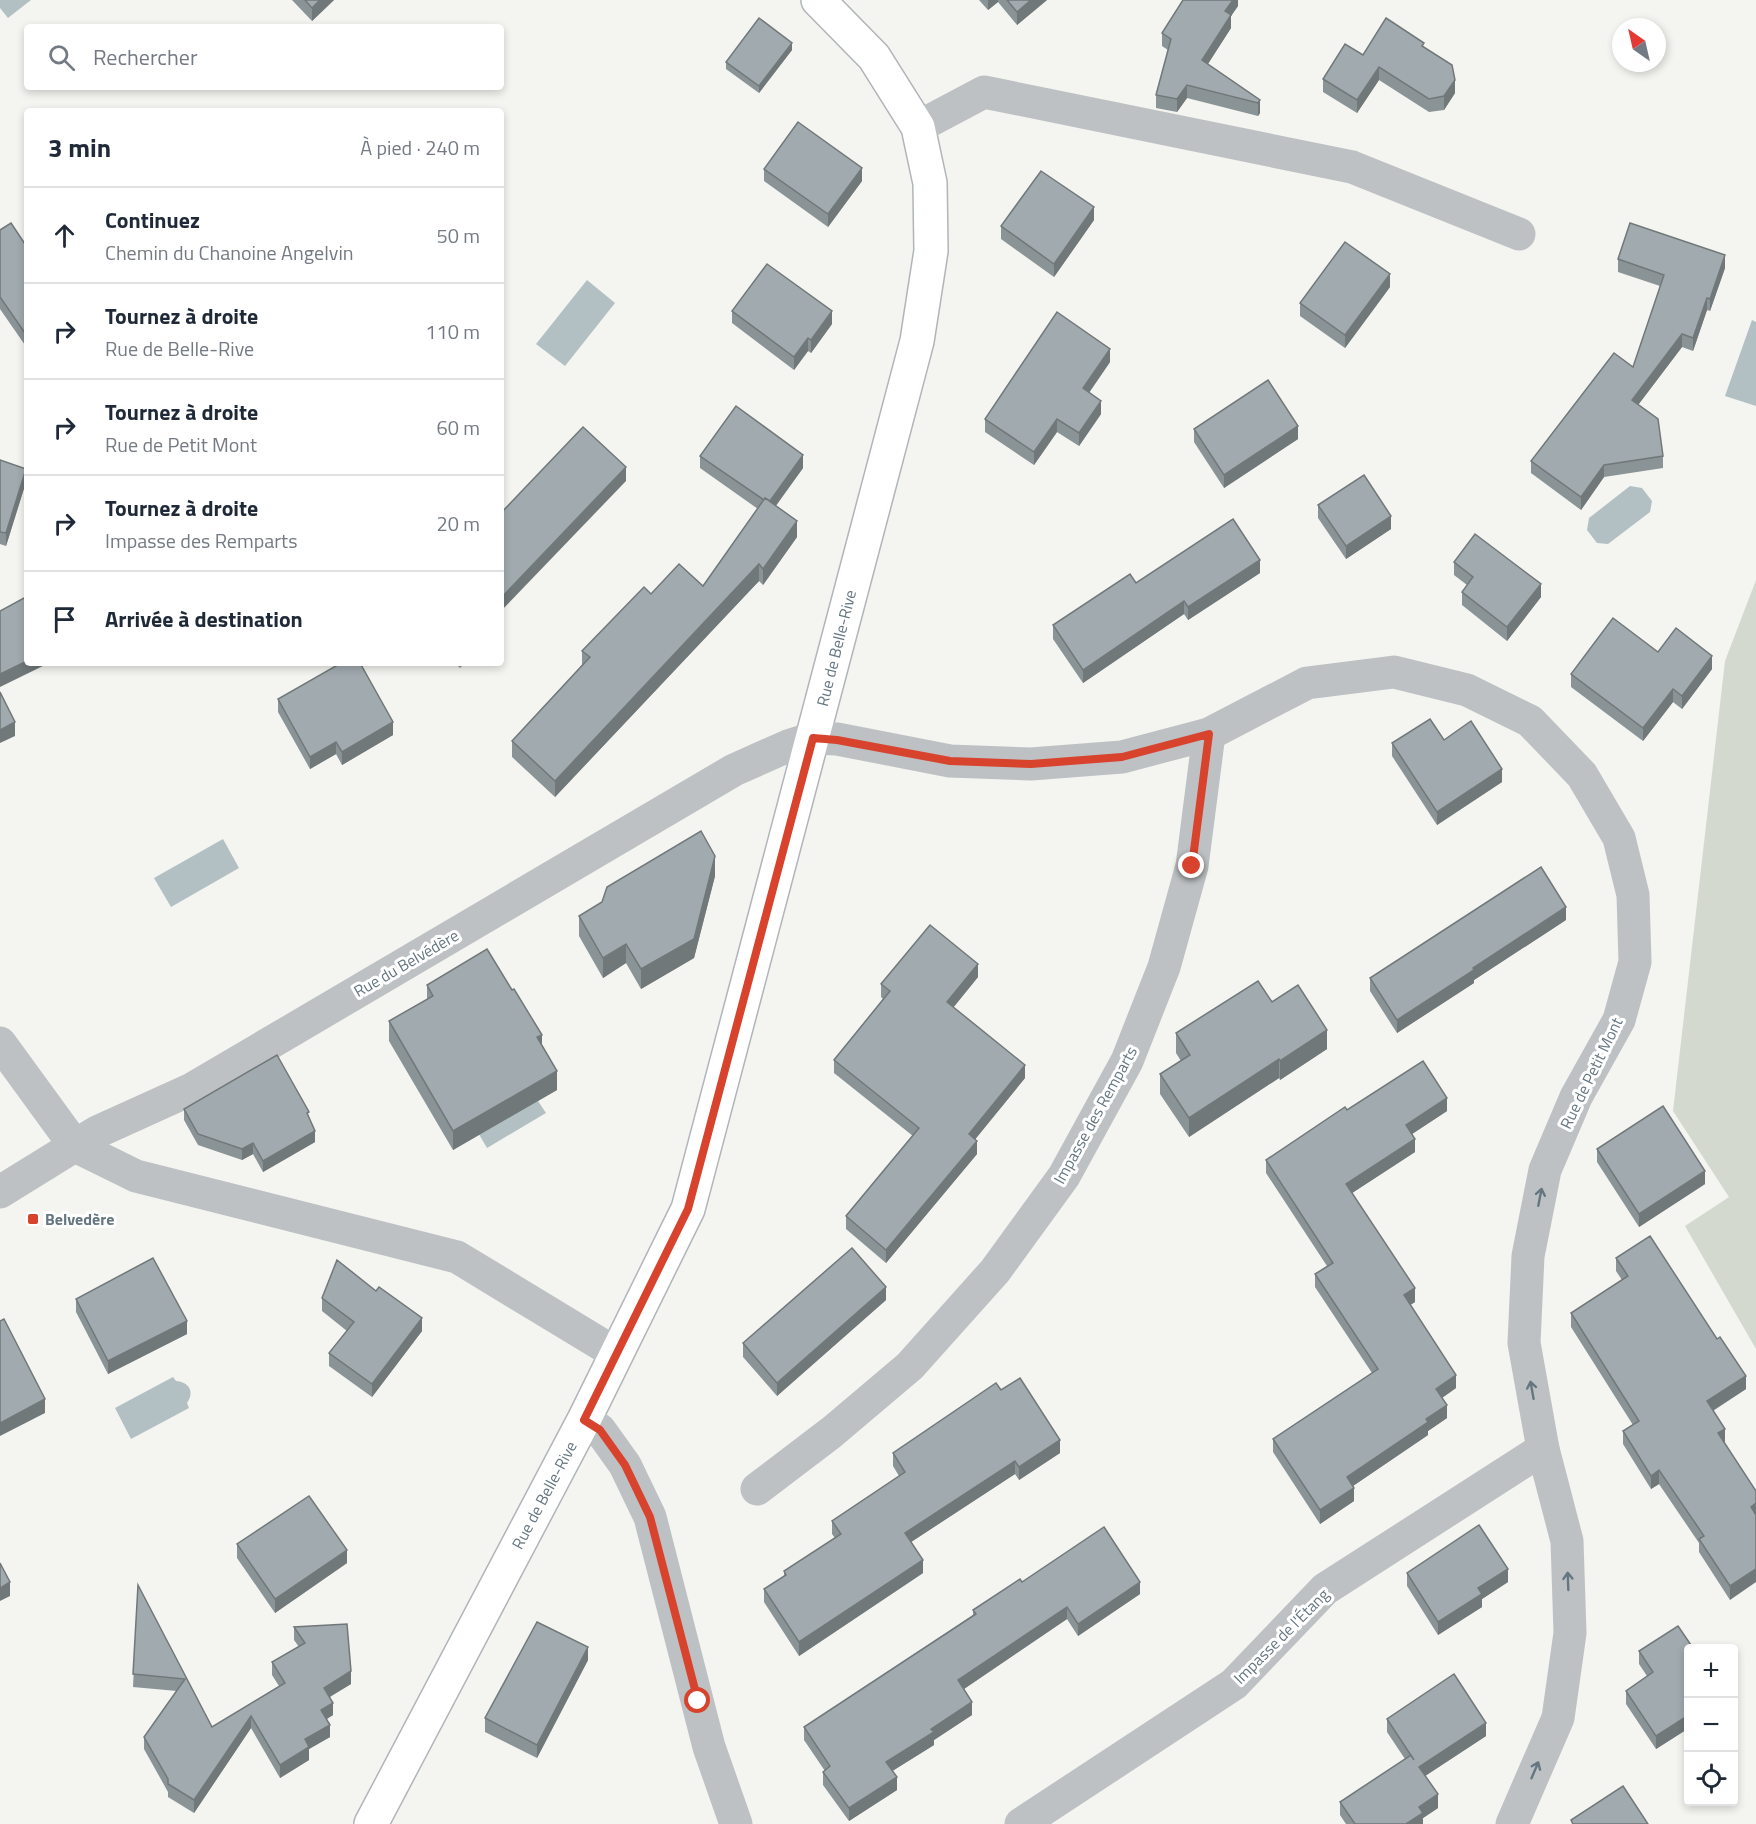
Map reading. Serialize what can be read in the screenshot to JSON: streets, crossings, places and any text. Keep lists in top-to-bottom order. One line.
{"streets":{"street":["Rue de Belle-Rive","Rue du Belvédère","Rue de Petit Mont","Impasse des Remparts","Impasse de l'Étang"]},"crossings":[["Rue de Belle-Rive","Rue du Belvédère"],["Rue de Belle-Rive","Rue de Petit Mont"],["Rue du Belvédère","Rue de Petit Mont"],["Rue de Petit Mont","Impasse des Remparts"],["Rue de Petit Mont","Impasse de l'Étang"]],"places":{"transit":["Belvedère"]},"north":"top left","page":{"search":"Rechercher","heading":["3 min","À pied · 240 m"],"list":[["Continuez","Chemin du Chanoine Angelvin","50 m"],["Tournez à droite","Rue de Belle-Rive","110 m"],["Tournez à droite","Rue de Petit Mont","60 m"],["Tournez à droite","Impasse des Remparts","20 m"],"Arrivée à destination"],"map_buttons":["+","−"]}}
